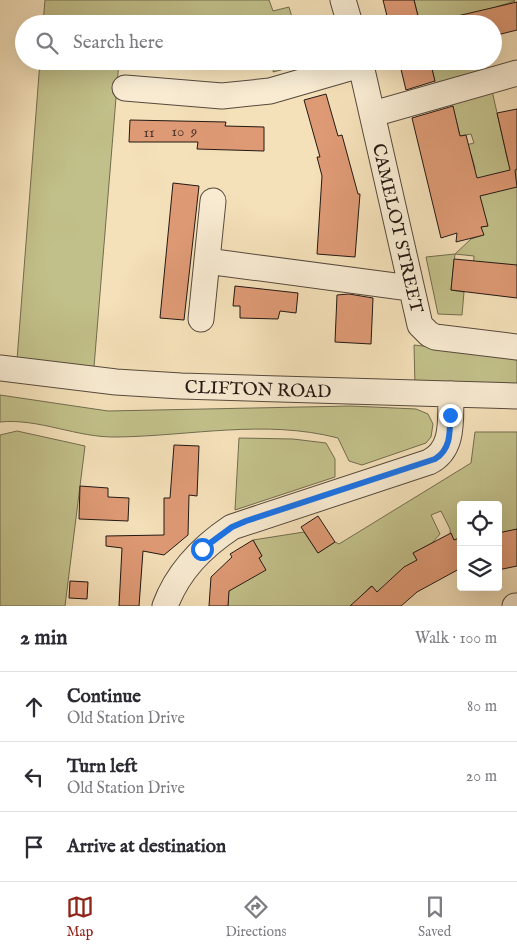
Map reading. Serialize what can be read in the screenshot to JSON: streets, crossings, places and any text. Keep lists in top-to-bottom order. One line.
{"streets":{"street":["CAMELOT STREET","CLIFTON ROAD"]},"house_numbers":["10","9","11"],"page":{"search":"Search here","heading":["2 min","Walk · 100 m"],"list":[["Continue","Old Station Drive","80 m"],["Turn left","Old Station Drive","20 m"],"Arrive at destination"],"nav":["Map","Directions","Saved"]}}
